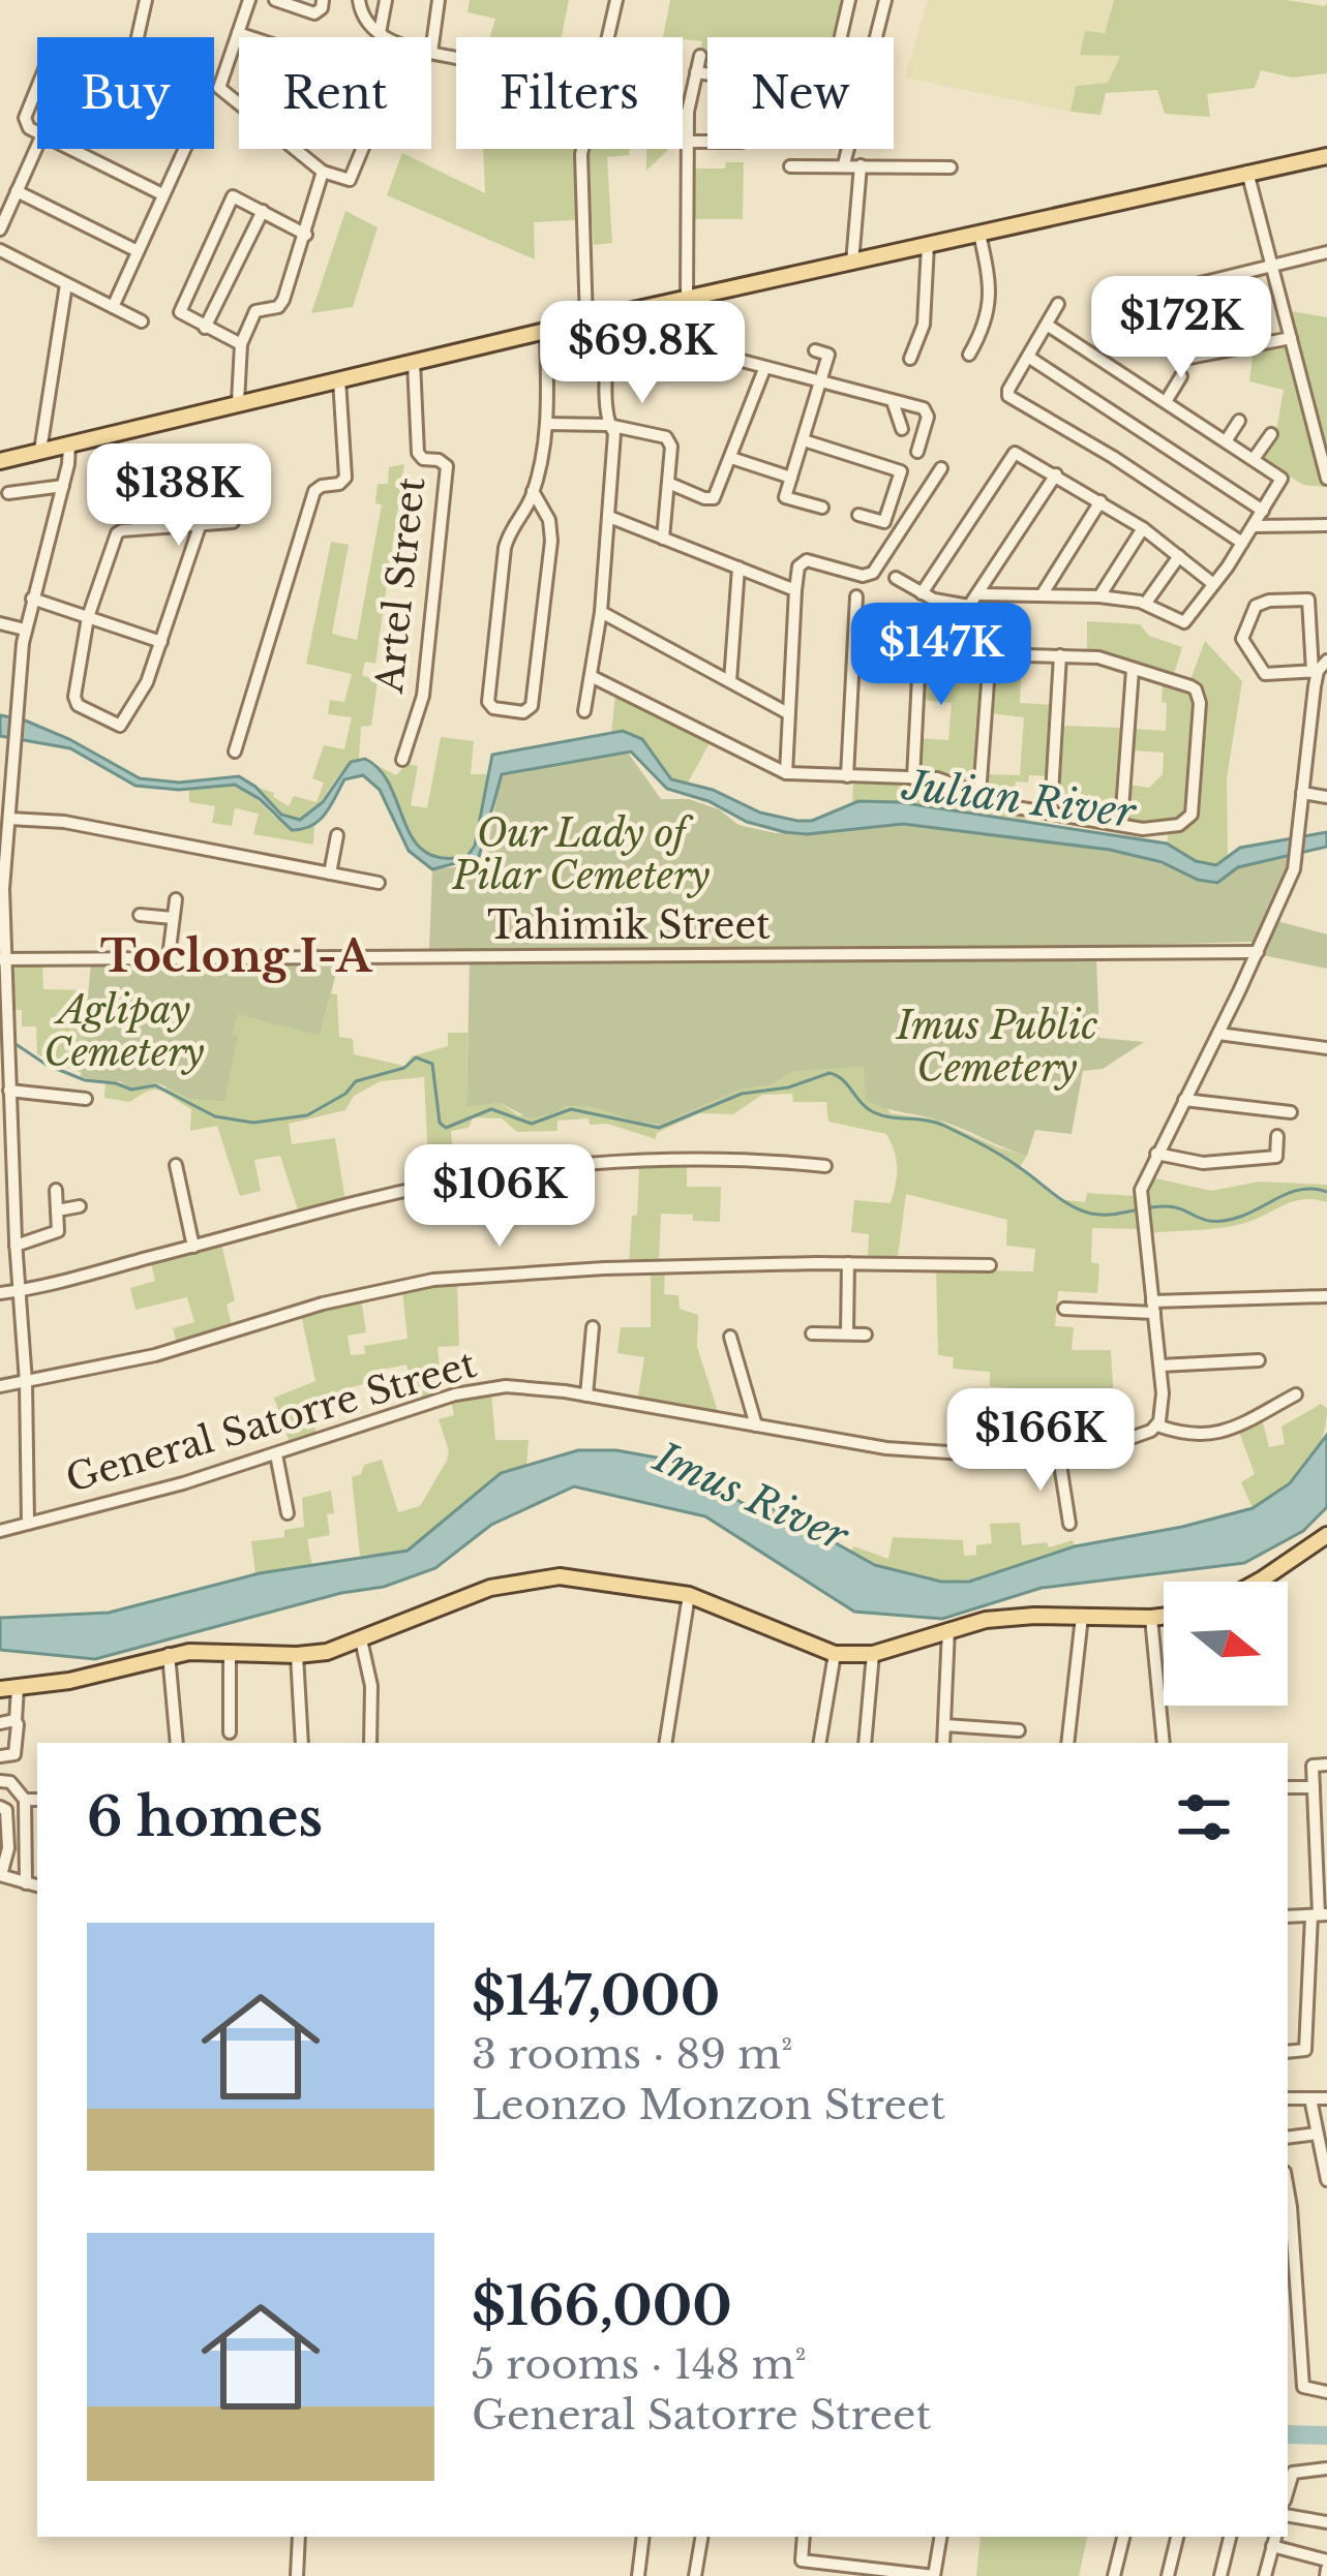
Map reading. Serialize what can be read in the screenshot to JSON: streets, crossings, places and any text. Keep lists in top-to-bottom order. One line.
{"streets":{"street":["Artel Street","Tahimik Street","General Satorre Street"]},"districts":["Toclong I-A"],"water":["Julian River","Imus River"],"parks":["Our Lady of Pilar Cemetery","Aglipay Cemetery","Imus Public Cemetery"],"north":"right","page":{"chip":["Buy","Rent","Filters","New"],"price":["$172K","$69.8K","$138K","$147K","$106K","$166K"],"heading":"6 homes","list":[{"name":"$147,000","note":"3 rooms · 89 m² · Leonzo Monzon Street"},{"name":"$166,000","note":"5 rooms · 148 m² · General Satorre Street"}]}}
